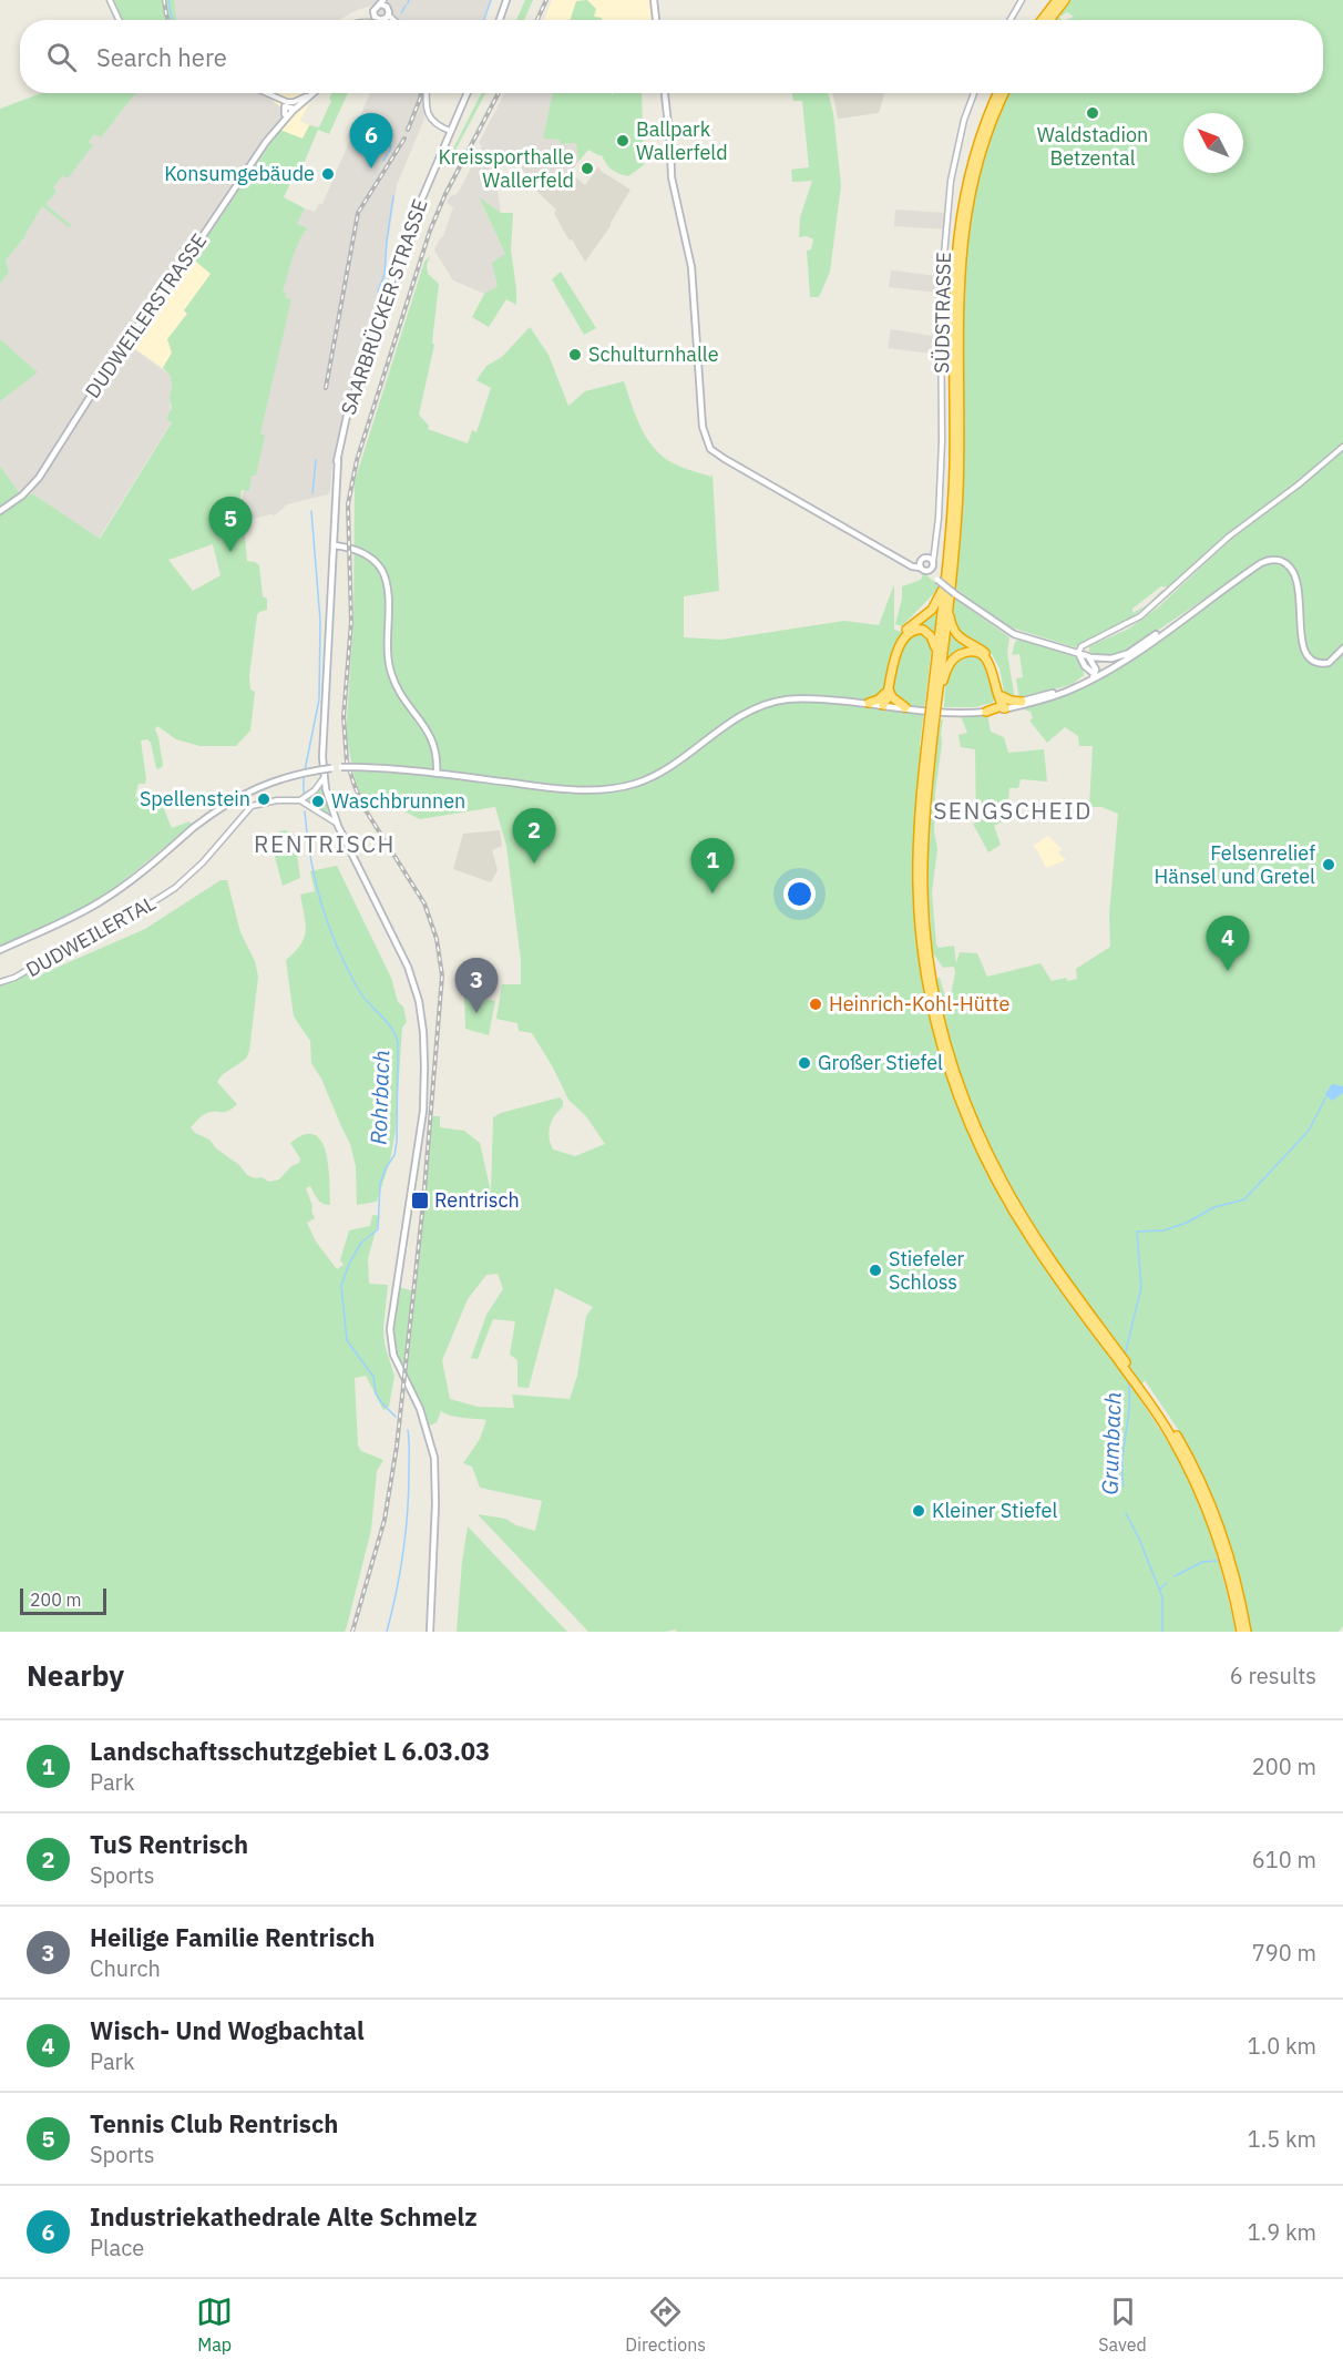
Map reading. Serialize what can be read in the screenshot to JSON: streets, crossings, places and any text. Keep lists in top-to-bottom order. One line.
{"streets":{"main road":["SAARBRÜCKER STRASSE","DUDWEILERSTRASSE"],"street":["SÜDSTRASSE","DUDWEILERTAL"]},"districts":["SENGSCHEID","RENTRISCH"],"water":["Rohrbach","Grumbach"],"places":{"other":["Waldstadion Betzental","Ballpark Wallerfeld","Kreissporthalle Wallerfeld","Konsumgebäude","Schulturnhalle","Spellenstein","Waschbrunnen","Felsenrelief Hänsel und Gretel","Heinrich-Kohl-Hütte","Großer Stiefel","Stiefeler Schloss","Kleiner Stiefel"],"transit":["Rentrisch"]},"scale_bar":"200 m","north":"top left","page":{"search":"Search here","pins":["6","5","2","1","4","3"],"scale":"200 m","heading":["Nearby","6 results"],"list":[{"mark":"1","name":"Landschaftsschutzgebiet L 6.03.03","note":"Park","value":"200 m"},{"mark":"2","name":"TuS Rentrisch","note":"Sports","value":"610 m"},{"mark":"3","name":"Heilige Familie Rentrisch","note":"Church","value":"790 m"},{"mark":"4","name":"Wisch- Und Wogbachtal","note":"Park","value":"1.0 km"},{"mark":"5","name":"Tennis Club Rentrisch","note":"Sports","value":"1.5 km"},{"mark":"6","name":"Industriekathedrale Alte Schmelz","note":"Place","value":"1.9 km"}],"nav":["Map","Directions","Saved"]}}
